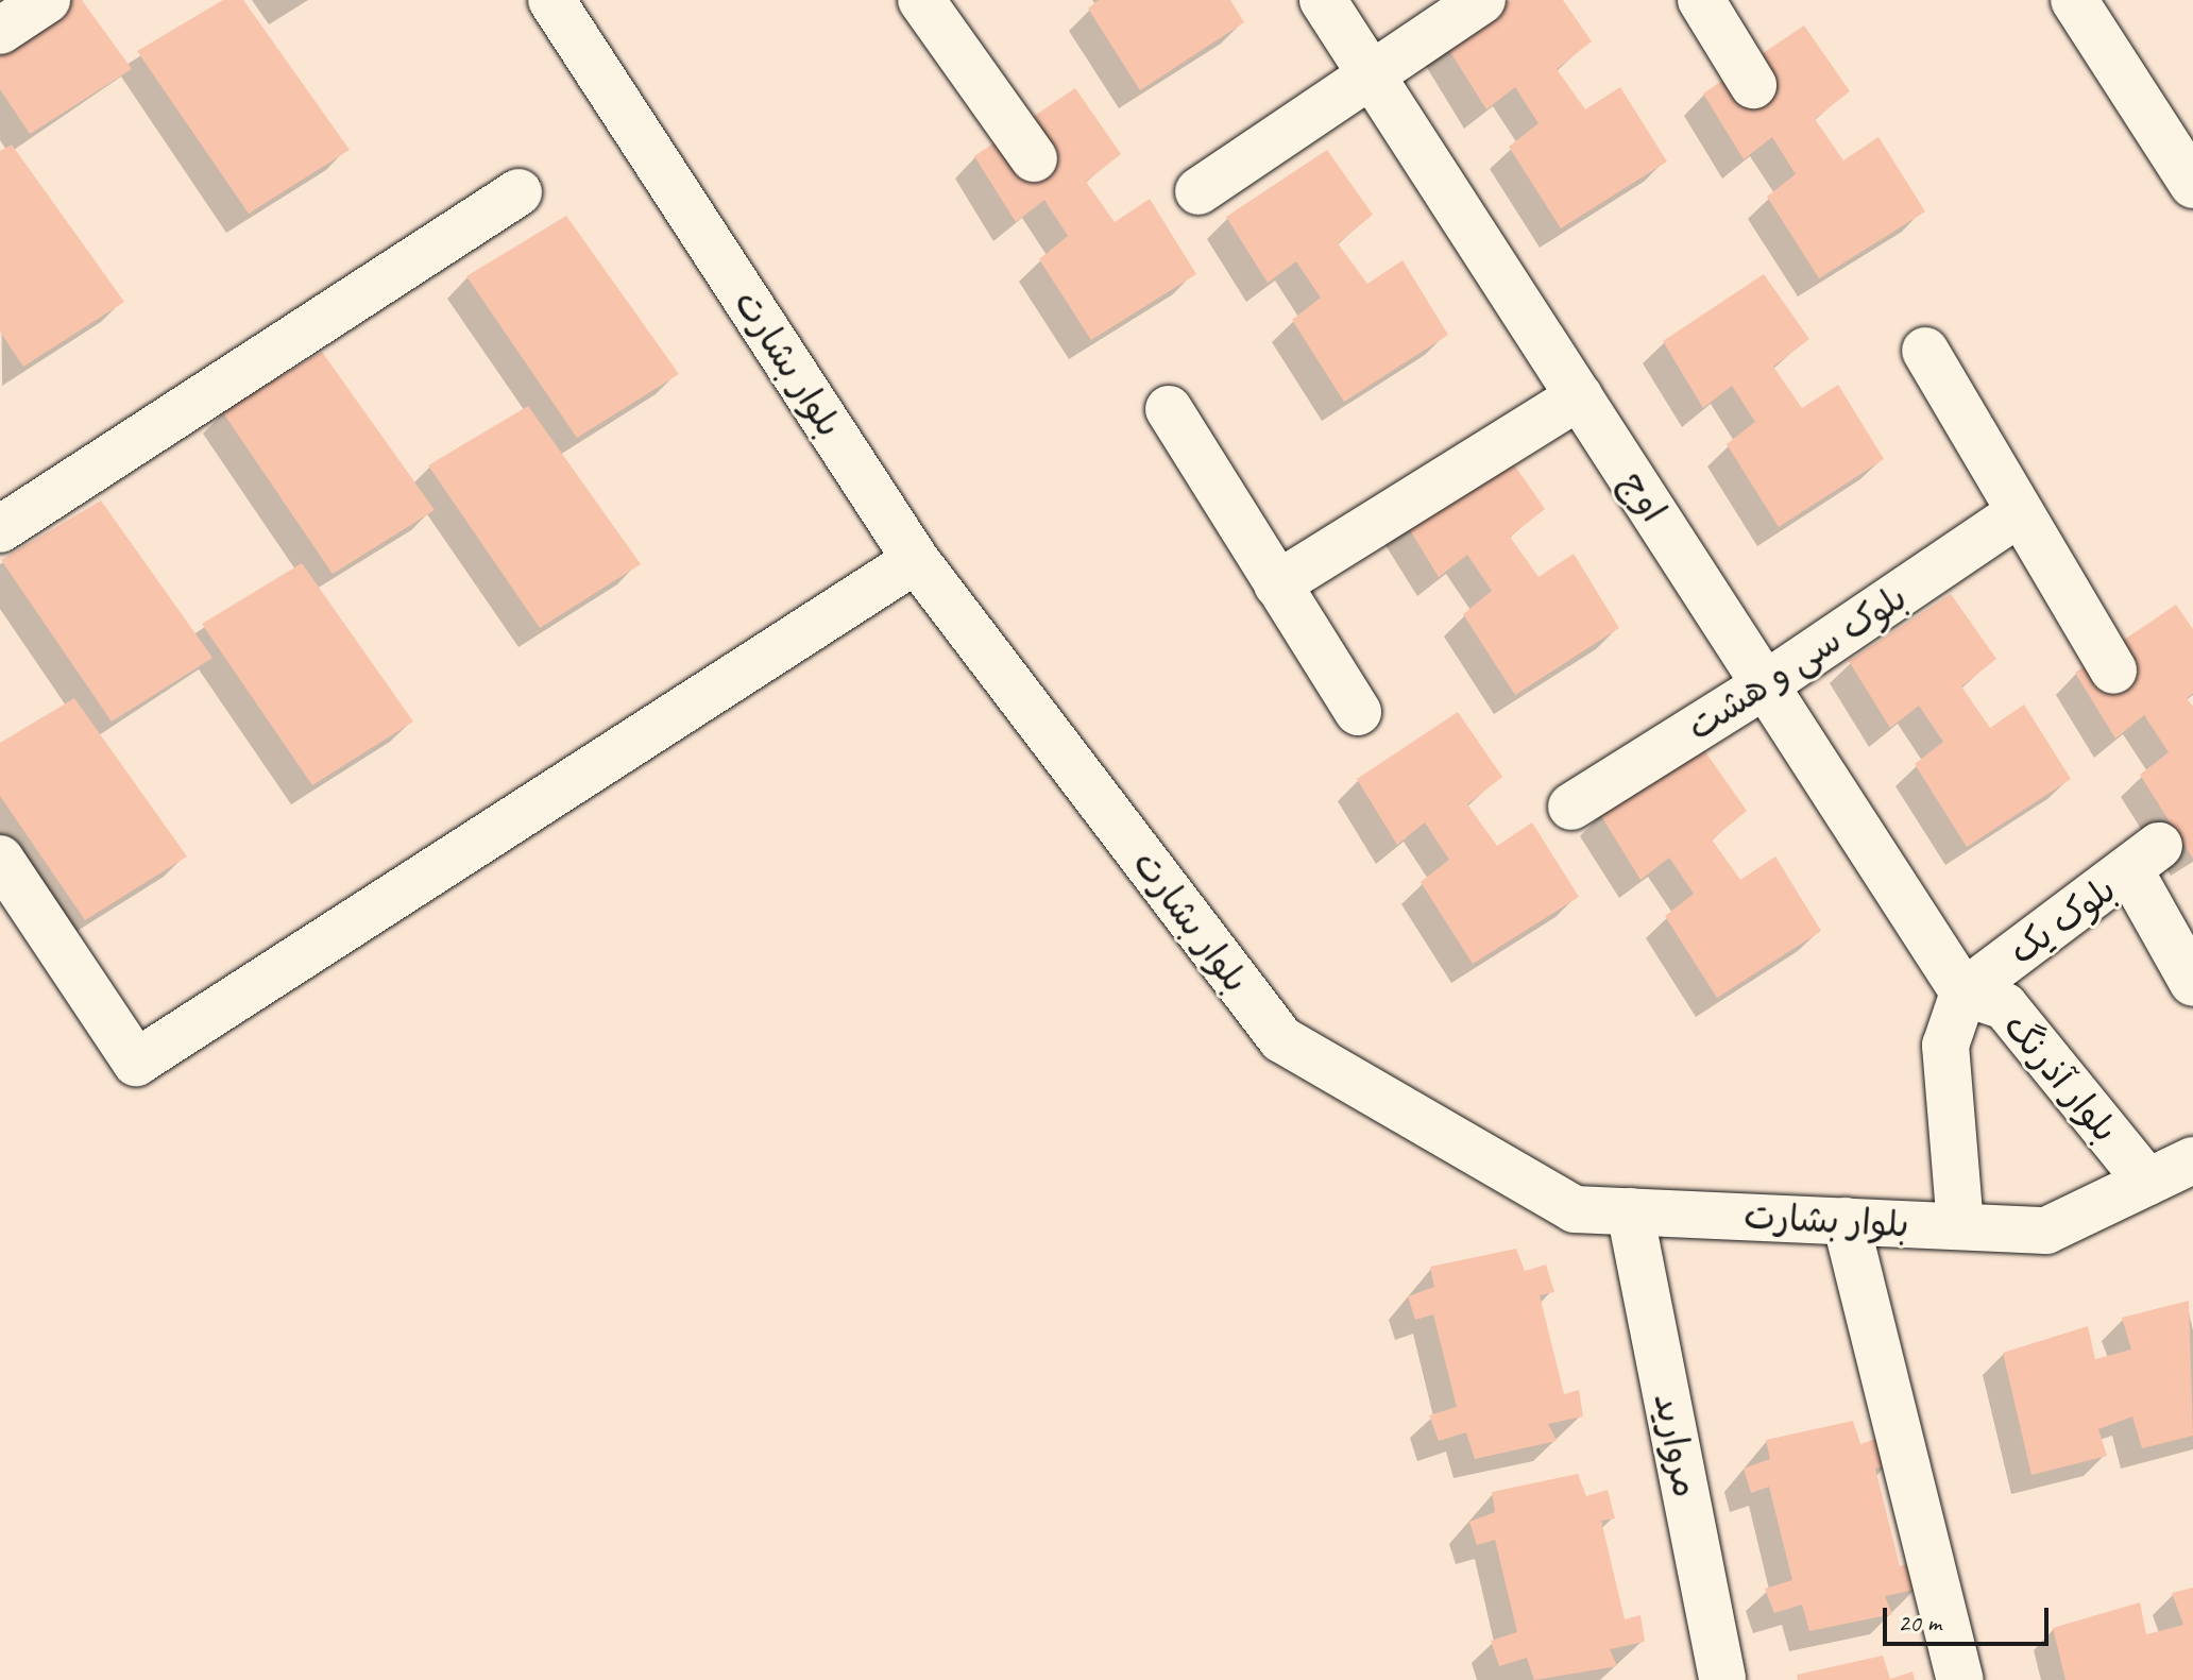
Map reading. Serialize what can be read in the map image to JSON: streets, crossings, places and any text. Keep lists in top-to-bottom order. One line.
{"streets":{"street":["بلوار بشارت","اوج","بلوک سی و هشت","بلوک یک","بلوار آذرنگ","مروارید"]},"crossings":[["بلوار بشارت","بلوار آذرنگ"],["بلوار بشارت","مروارید"],["اوج","بلوک سی و هشت"],["اوج","بلوک یک"],["اوج","بلوار آذرنگ"],["بلوک یک","بلوار آذرنگ"]],"scale_bar":"20 m"}
